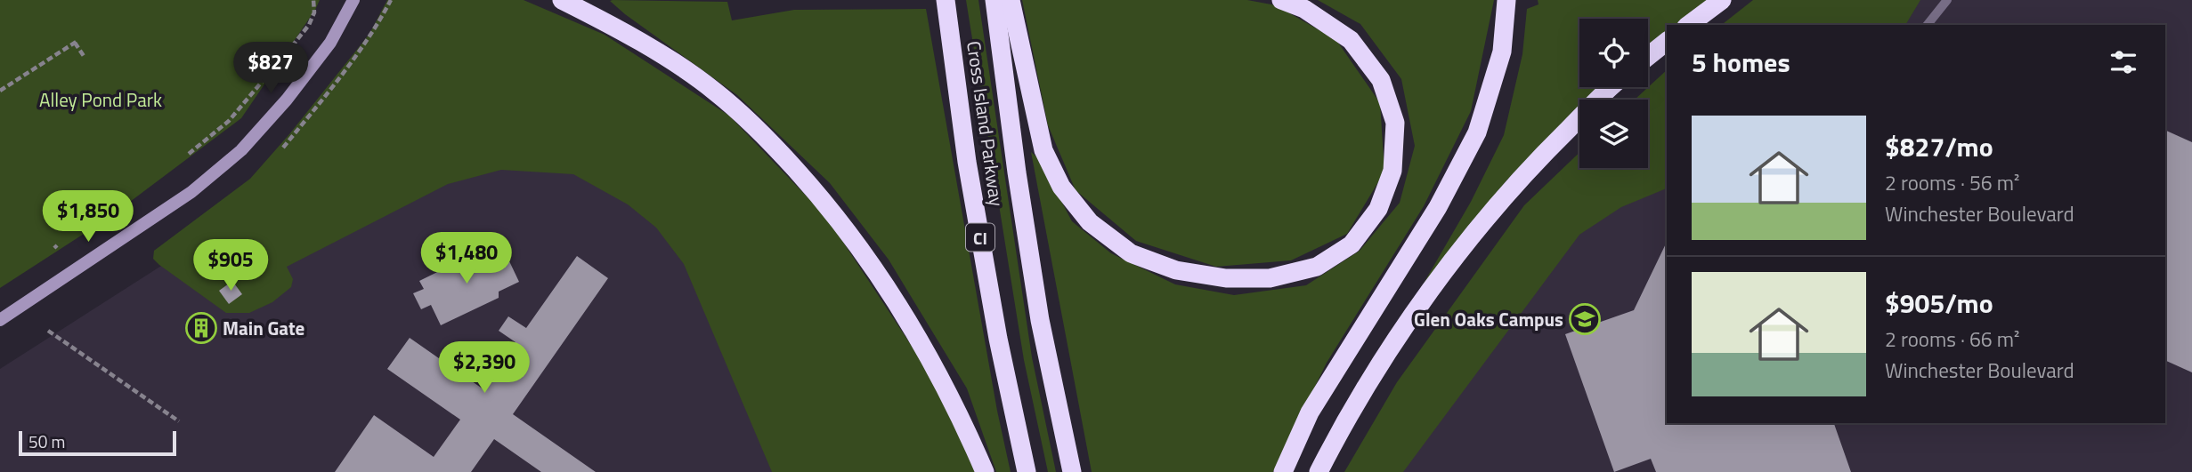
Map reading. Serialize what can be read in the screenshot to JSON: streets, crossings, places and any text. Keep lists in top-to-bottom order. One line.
{"streets":{"highway":["Cross Island Parkway","CI"]},"parks":["Alley Pond Park"],"places":{"school or university":["Glen Oaks Campus"],"building":["Main Gate"]},"scale_bar":"50 m","page":{"heading":"5 homes","price":["$827","$1,850","$1,480","$905","$2,390"],"list":[{"name":"$827/mo","note":"2 rooms · 56 m² · Winchester Boulevard"},{"name":"$905/mo","note":"2 rooms · 66 m² · Winchester Boulevard"}],"scale":"50 m"}}
